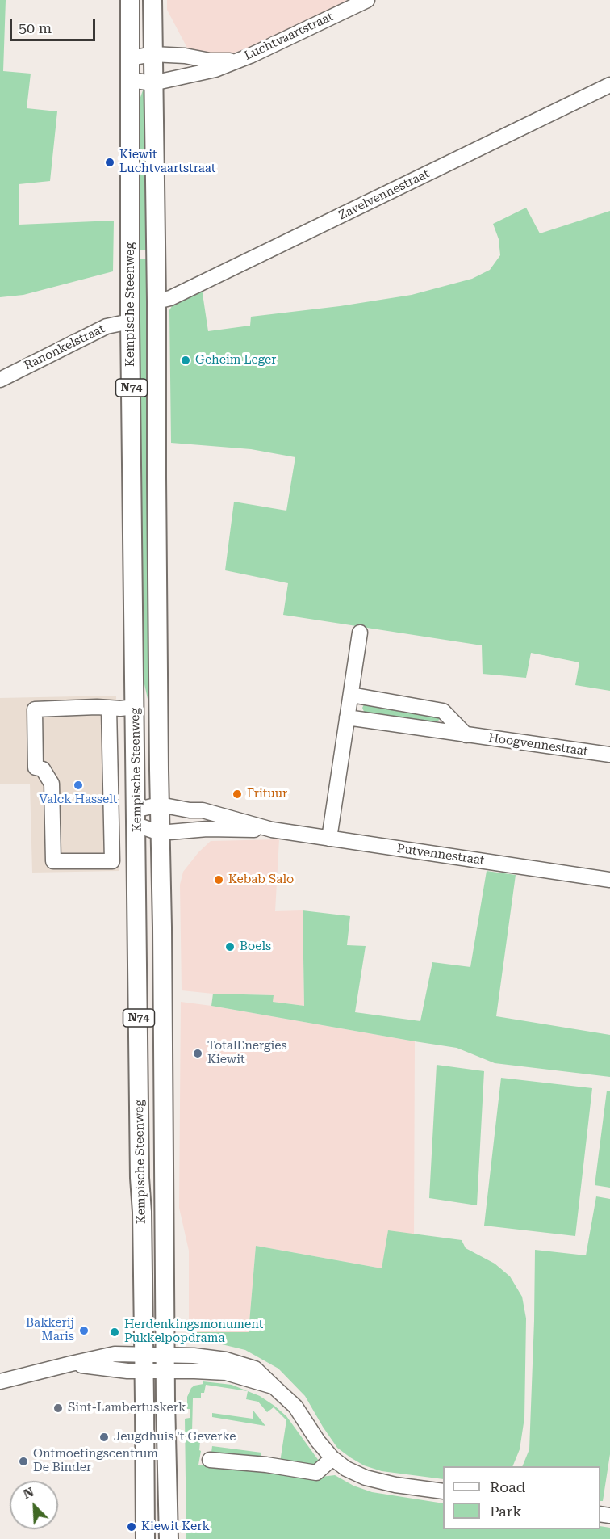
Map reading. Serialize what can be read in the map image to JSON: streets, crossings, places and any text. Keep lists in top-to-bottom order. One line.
{"streets":{"main road":["Kempische Steenweg","N74"],"street":["Luchtvaartstraat","Zavelvennestraat","Ranonkelstraat","Hoogvennestraat","Putvennestraat"]},"crossings":[["Luchtvaartstraat","Kempische Steenweg"],["Zavelvennestraat","Kempische Steenweg"],["Kempische Steenweg","Ranonkelstraat"],["Kempische Steenweg","Putvennestraat"]],"places":["Kiewit Luchtvaartstraat","Geheim Leger","Valck Hasselt","Frituur","Kebab Salo","Boels","TotalEnergies Kiewit","Bakkerij Maris","Herdenkingsmonument Pukkelpopdrama","Sint-Lambertuskerk","Jeugdhuis 't Geverke","Ontmoetingscentrum De Binder","Kiewit Kerk"],"legend":["Road","Park"],"scale_bar":"50 m","north":"top left"}
